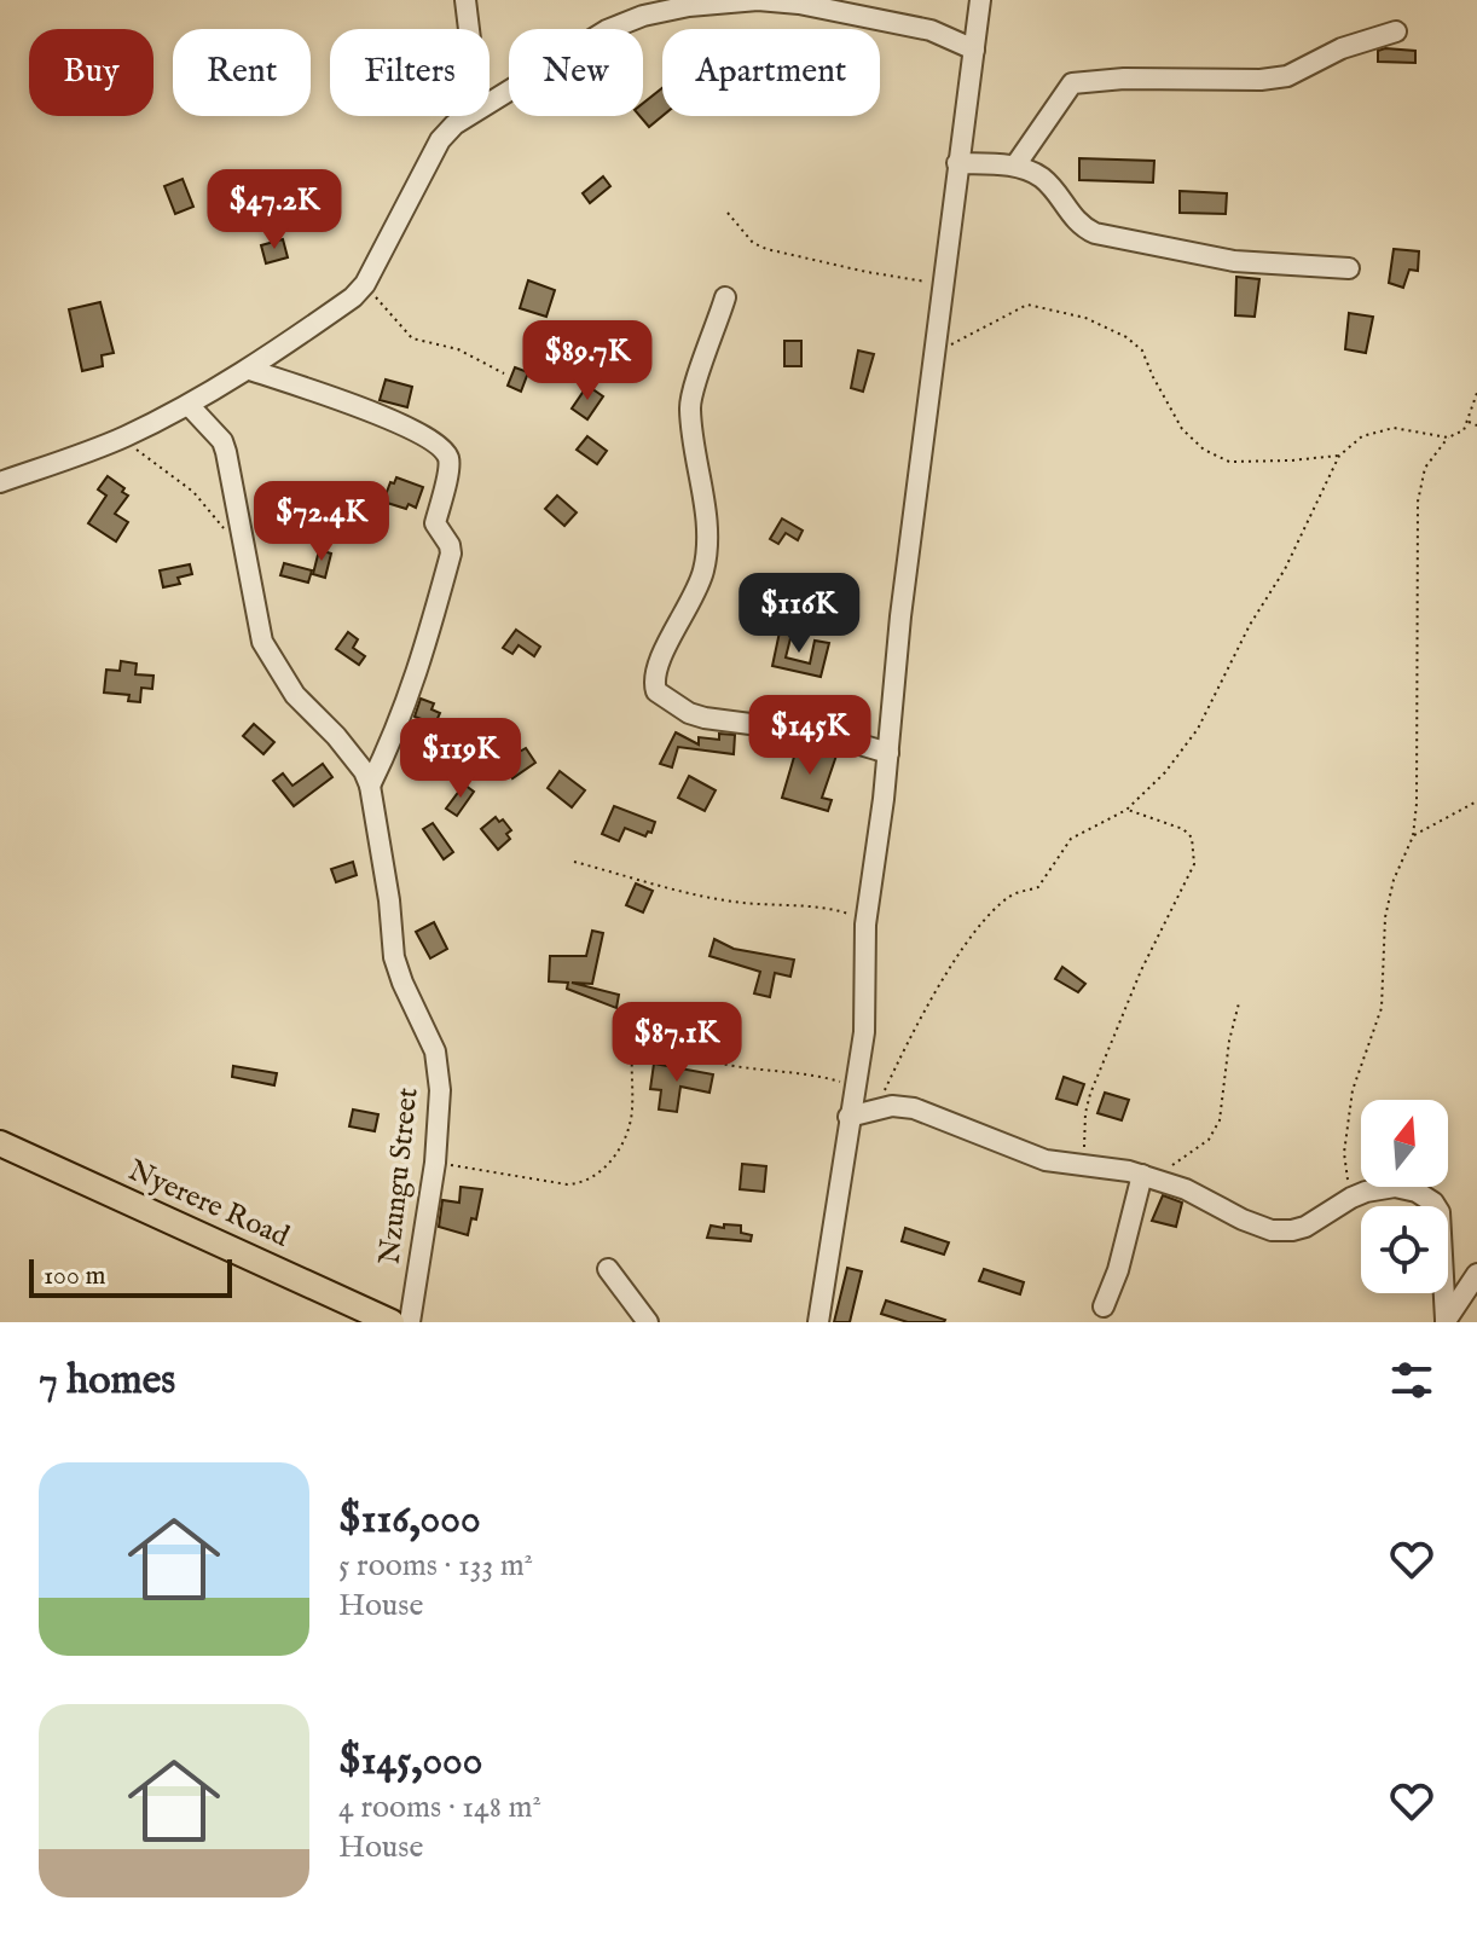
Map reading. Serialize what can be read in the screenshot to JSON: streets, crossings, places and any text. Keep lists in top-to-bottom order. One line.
{"streets":{"main road":["Nyerere Road"],"street":["Nzungu Street"]},"scale_bar":"100 m","north":"top","page":{"chip":["Buy","Rent","Filters","New","Apartment"],"price":["$47.2K","$89.7K","$72.4K","$116K","$145K","$119K","$87.1K"],"scale":"100 m","heading":"7 homes","list":[{"name":"$116,000","note":"5 rooms · 133 m² · House"},{"name":"$145,000","note":"4 rooms · 148 m² · House"}]}}
